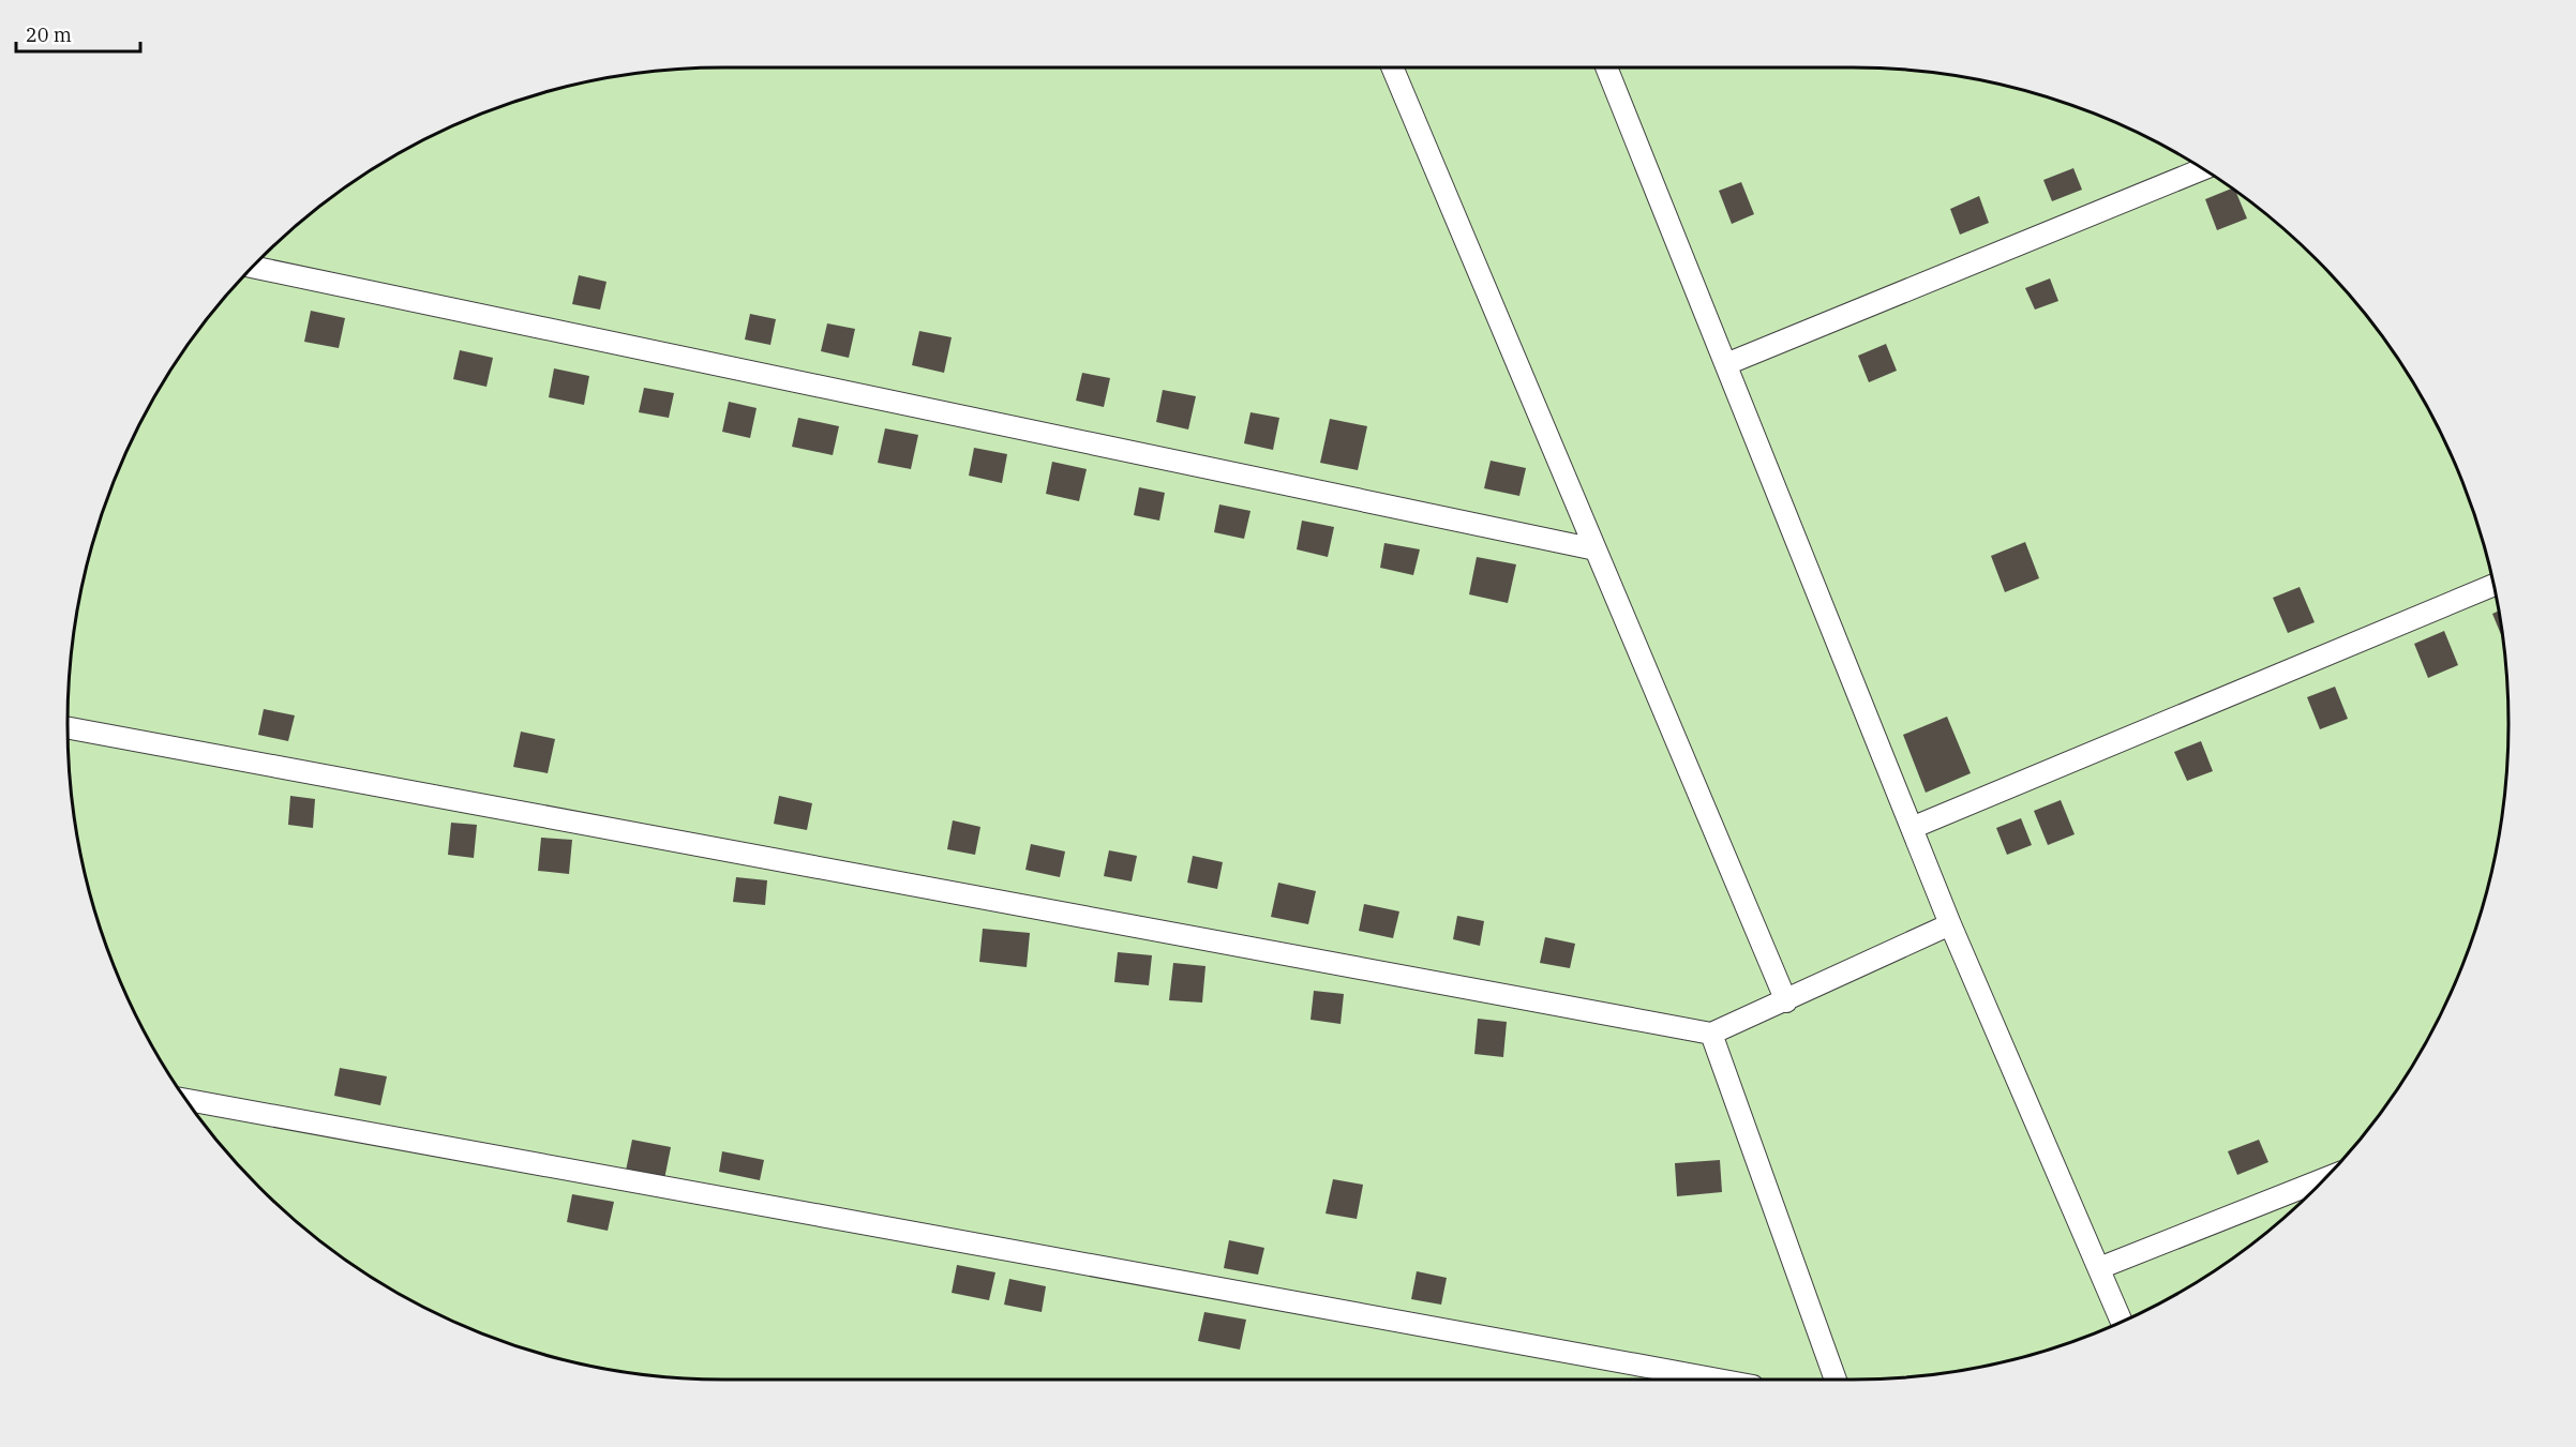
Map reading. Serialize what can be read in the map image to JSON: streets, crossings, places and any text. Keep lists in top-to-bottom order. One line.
{"scale_bar":"20 m"}
